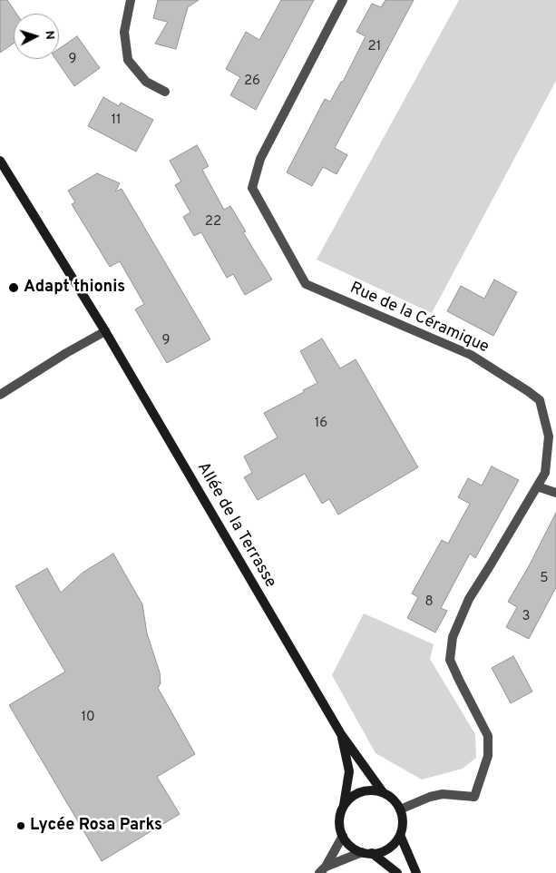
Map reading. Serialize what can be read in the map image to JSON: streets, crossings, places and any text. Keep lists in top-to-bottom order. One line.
{"streets":{"street":["Rue de la Céramique","Allée de la Terrasse"]},"crossings":[["Rue de la Céramique","Allée de la Terrasse"]],"places":["Adapt thionis","Lycée Rosa Parks"],"house_numbers":["21","9","26","11","22","9","16","5","8","3","10"],"north":"right"}
